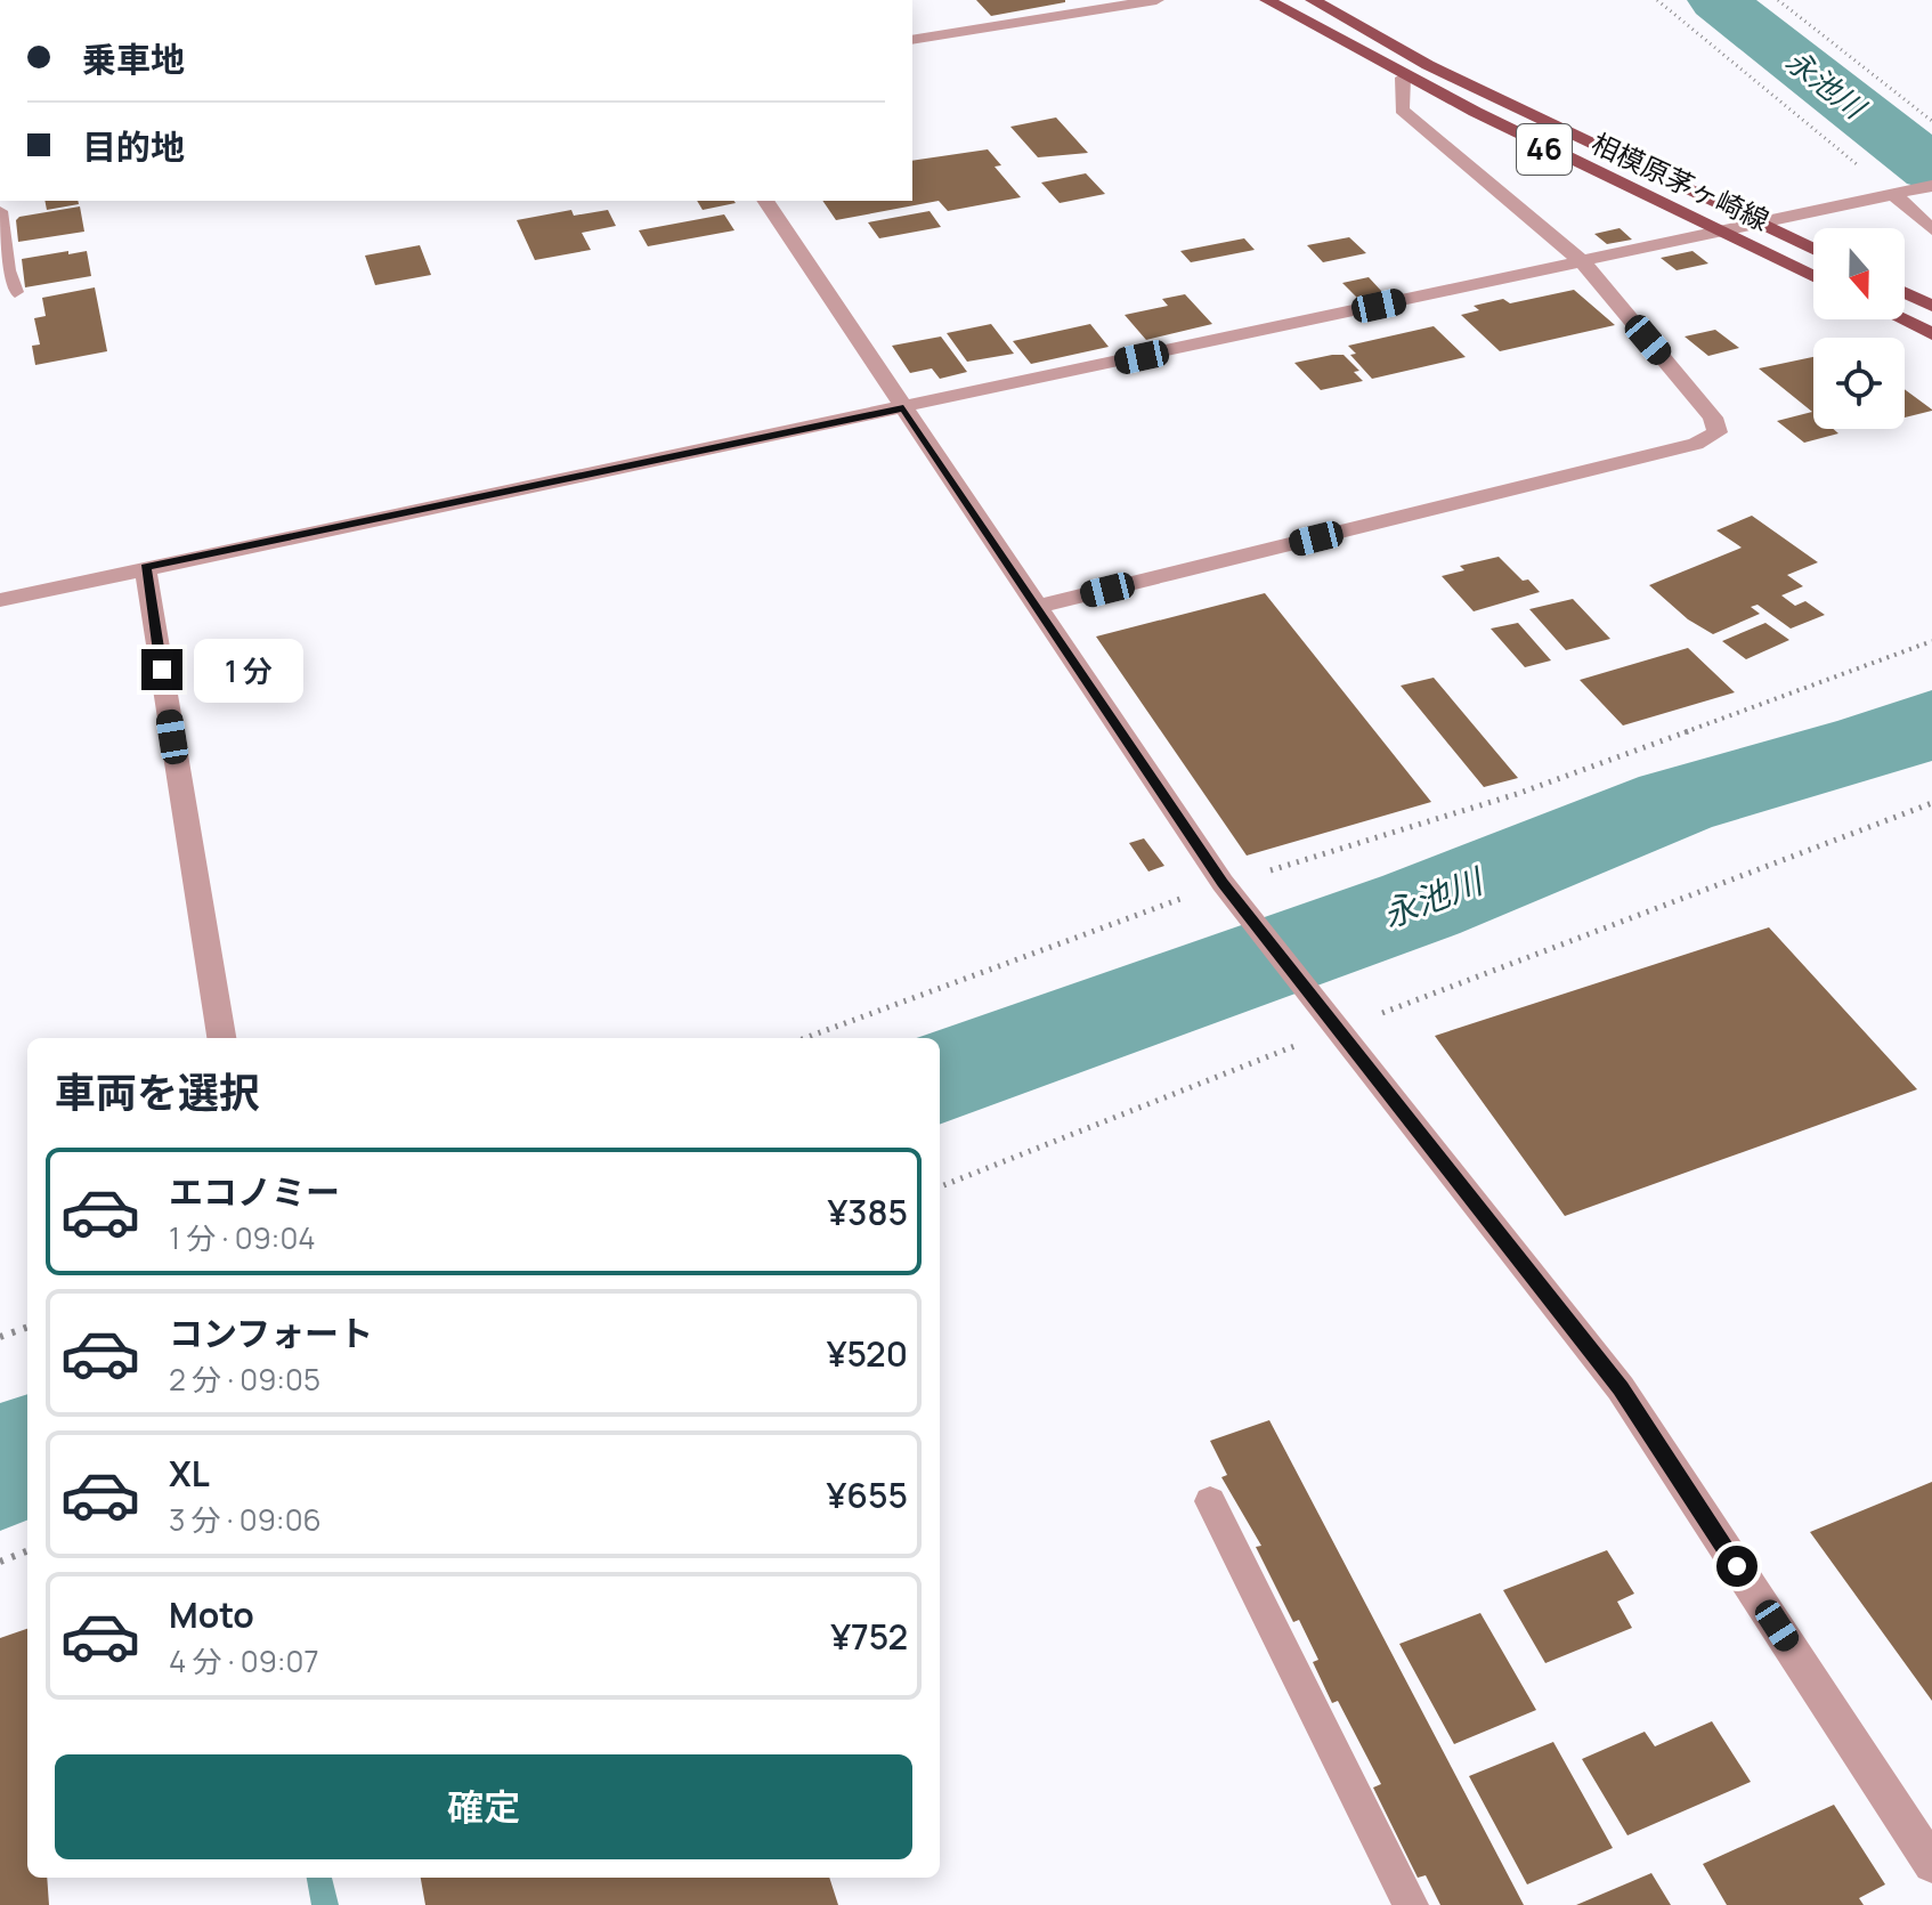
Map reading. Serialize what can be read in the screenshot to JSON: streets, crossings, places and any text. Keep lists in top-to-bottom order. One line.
{"streets":{"main road":["46","相模原茅ヶ崎線"]},"water":["永池川"],"north":"bottom","page":{"banner":["乗車地","目的地"],"bubble":"1 分","heading":"車両を選択","list":[{"name":"エコノミー","note":"1 分 · 09:04","value":"¥385"},{"name":"コンフォート","note":"2 分 · 09:05","value":"¥520"},{"name":"XL","note":"3 分 · 09:06","value":"¥655"},{"name":"Moto","note":"4 分 · 09:07","value":"¥752"}],"buttons":"確定"}}
